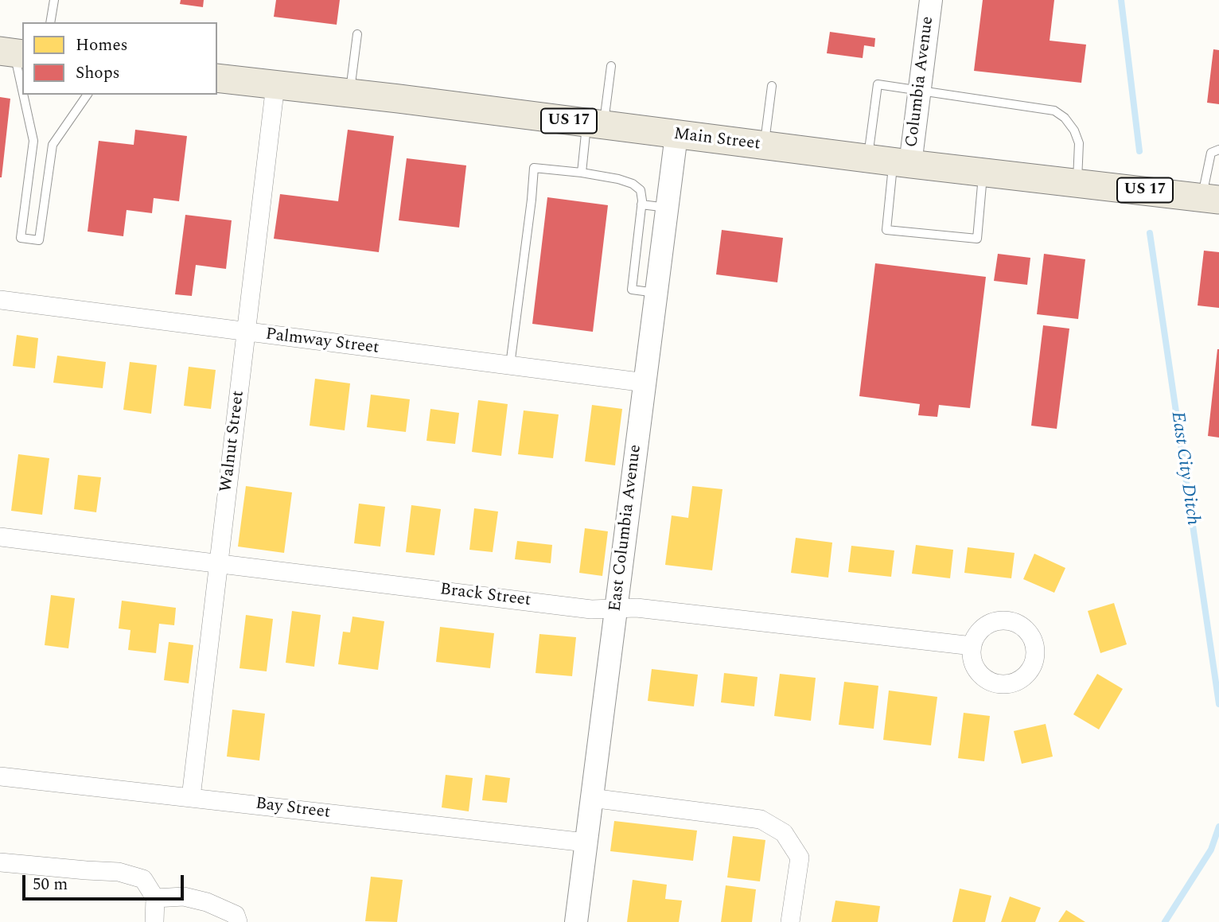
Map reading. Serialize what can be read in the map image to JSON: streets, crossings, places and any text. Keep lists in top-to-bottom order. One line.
{"streets":{"main road":["US 17","Main Street"],"street":["Columbia Avenue","Palmway Street","Walnut Street","East Columbia Avenue","Brack Street","Bay Street"]},"crossings":[["Columbia Avenue","Main Street"],["Main Street","Walnut Street"],["Main Street","East Columbia Avenue"],["Palmway Street","Walnut Street"],["Palmway Street","East Columbia Avenue"],["Walnut Street","Brack Street"],["Walnut Street","Bay Street"],["East Columbia Avenue","Brack Street"],["East Columbia Avenue","Bay Street"]],"water":["East City Ditch"],"legend":["Homes","Shops"],"scale_bar":"50 m"}
